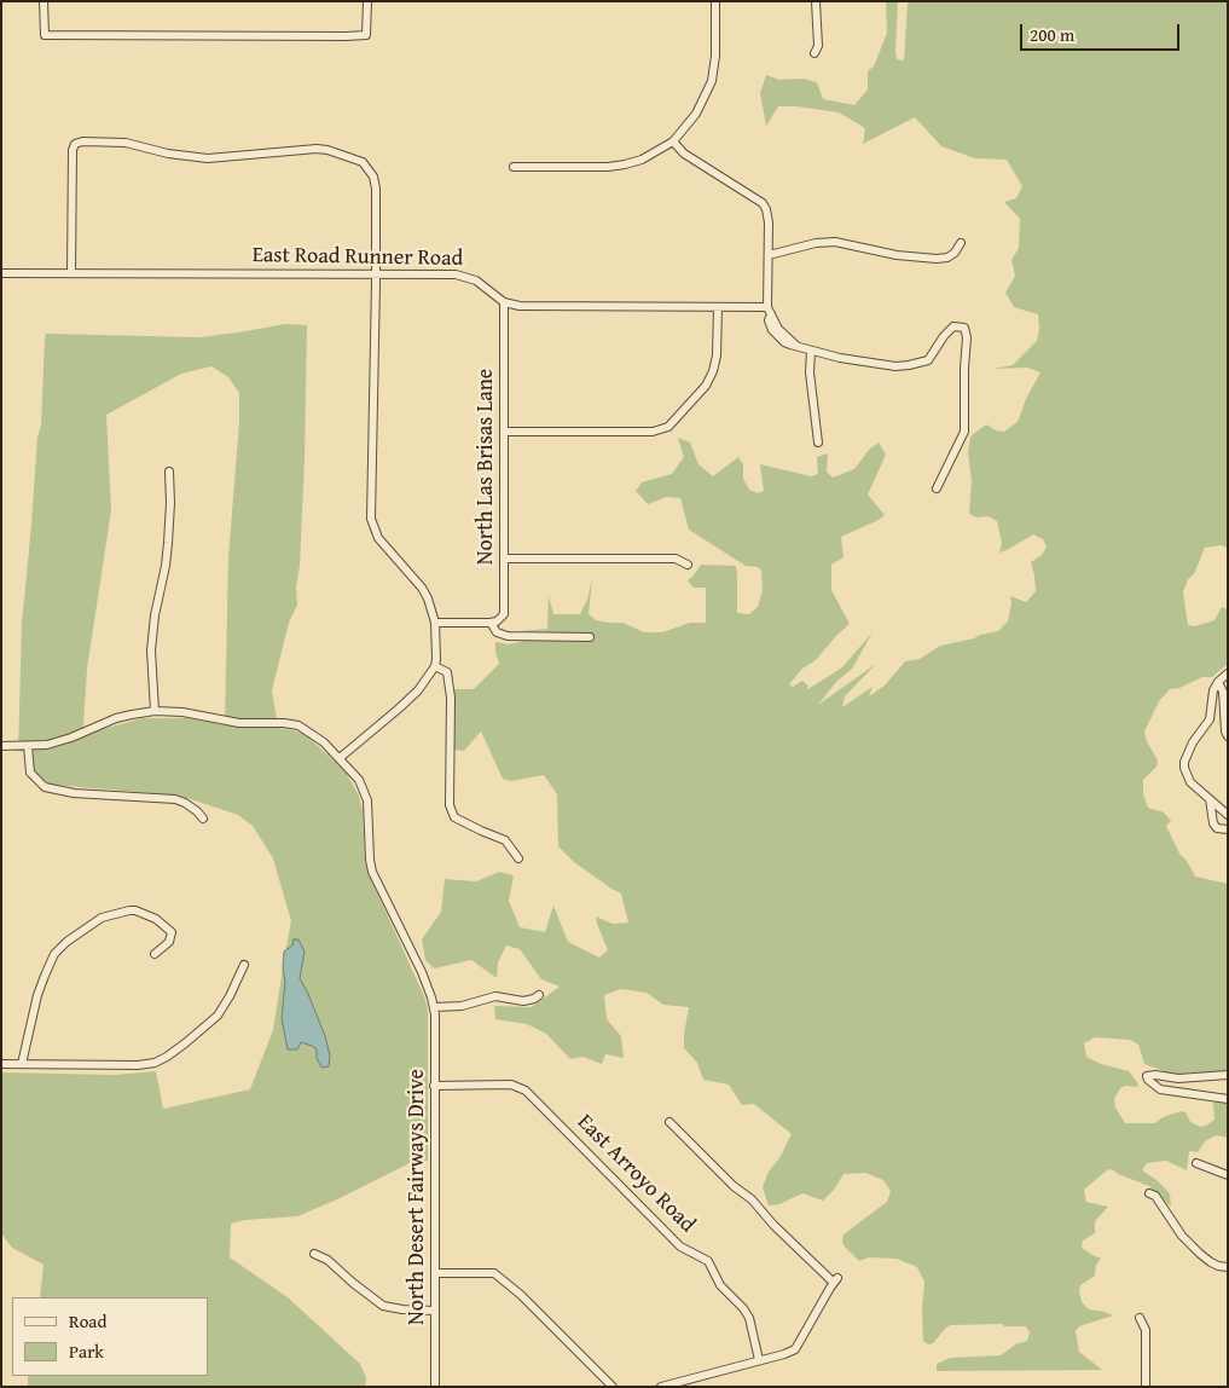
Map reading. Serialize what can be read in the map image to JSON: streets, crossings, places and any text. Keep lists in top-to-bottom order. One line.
{"streets":{"street":["East Road Runner Road","North Las Brisas Lane","East Arroyo Road","North Desert Fairways Drive"]},"crossings":[["East Road Runner Road","North Las Brisas Lane"],["East Arroyo Road","North Desert Fairways Drive"]],"legend":["Road","Park"],"scale_bar":"200 m"}
